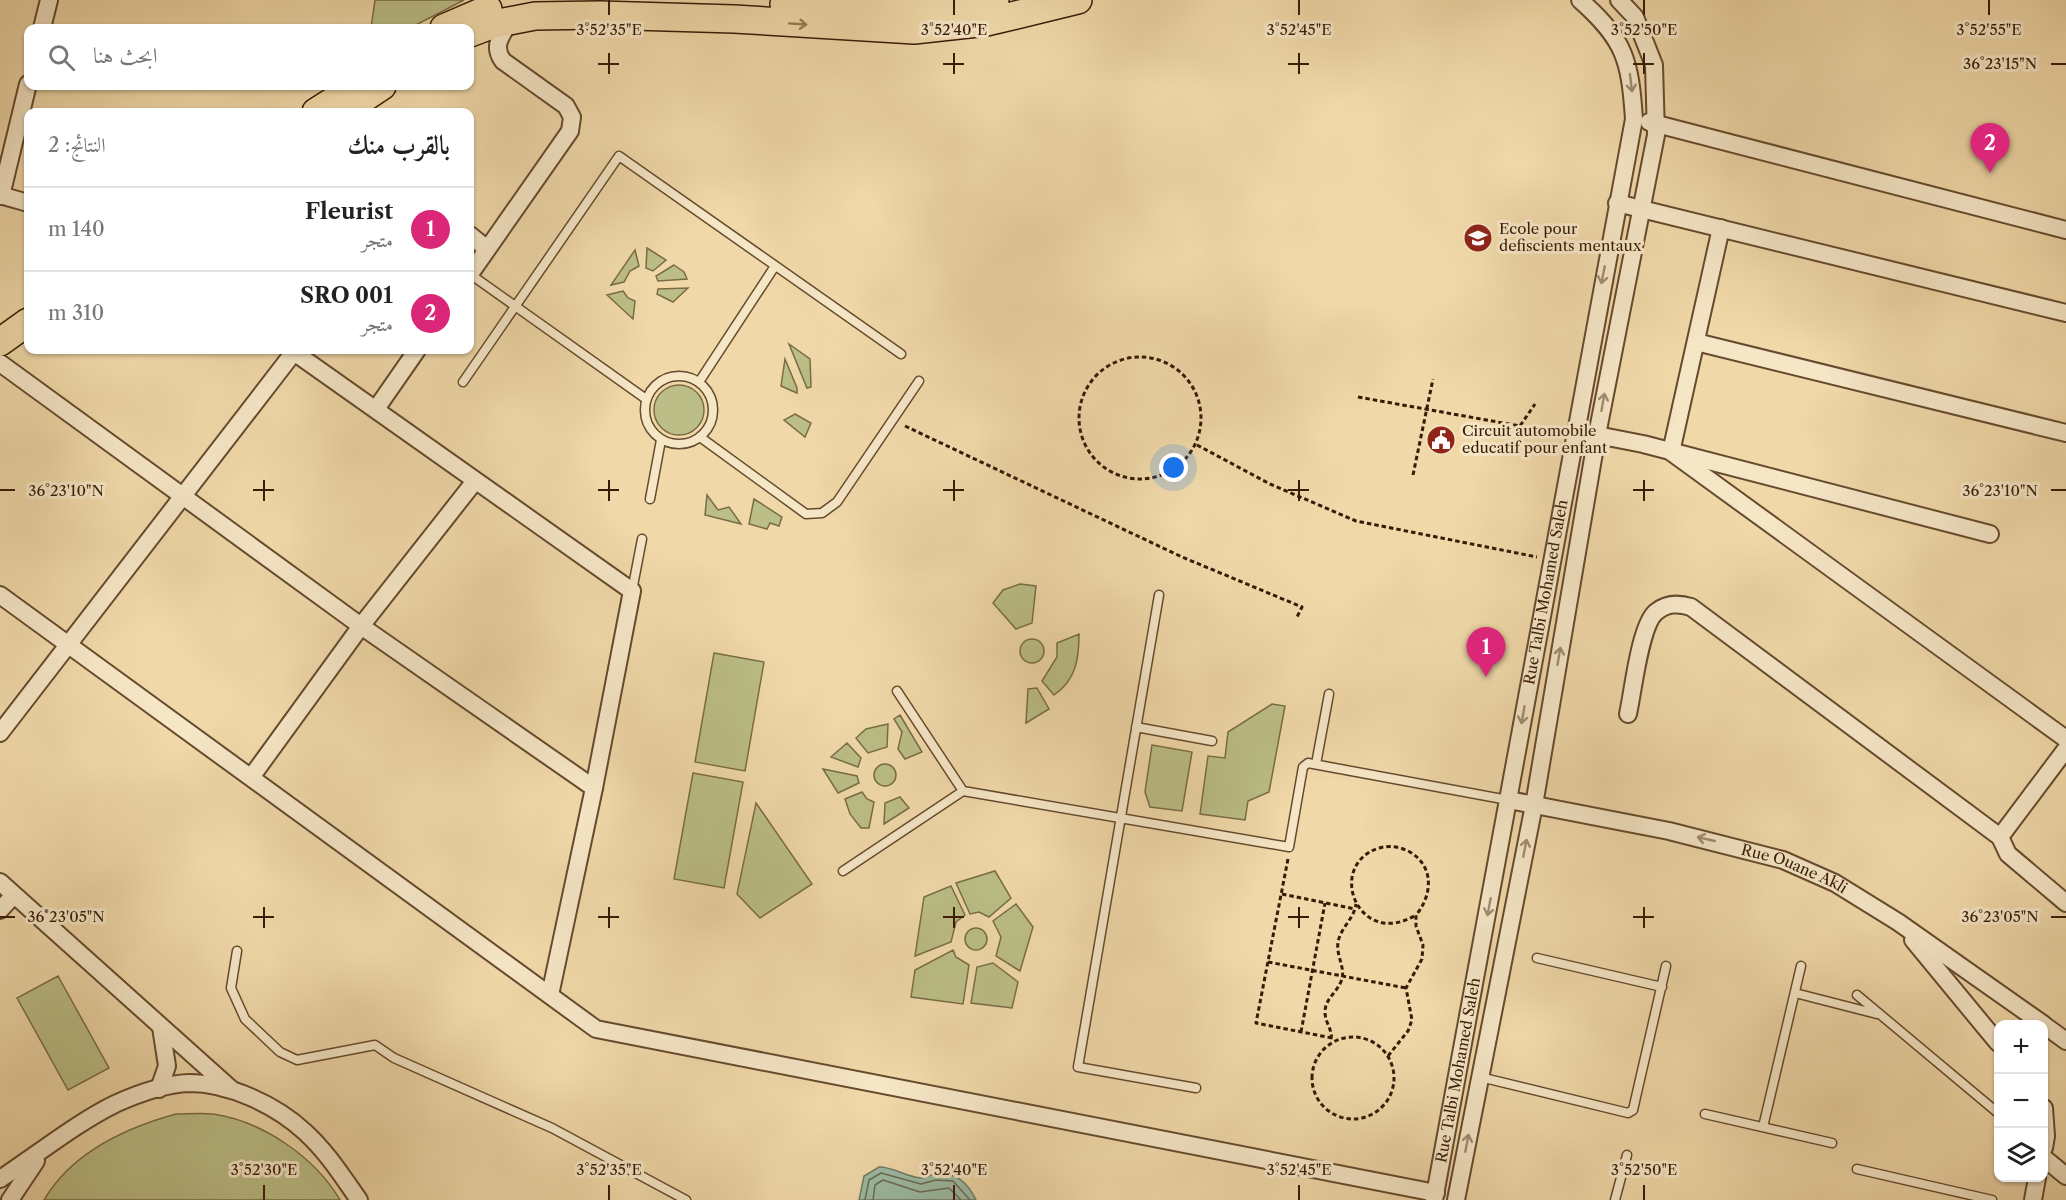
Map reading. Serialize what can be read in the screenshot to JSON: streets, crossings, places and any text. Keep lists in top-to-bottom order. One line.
{"streets":{"street":["Rue Talbi Mohamed Saleh","Rue Ouane Akli"]},"crossings":[["Rue Talbi Mohamed Saleh","Rue Ouane Akli"]],"one_way":["Rue Ouane Akli"],"places":{"school or university":["Ecole pour defiscients mentaux"],"public building":["Circuit automobile educatif pour enfant"]},"page":{"search":"ابحث هنا","heading":["بالقرب منك","النتائج: 2"],"pins":["2","1"],"list":[{"mark":"1","name":"Fleurist","note":"متجر","value":"140 m"},{"mark":"2","name":"SRO 001","note":"متجر","value":"310 m"}],"map_buttons":["+","−"]},"coordinates":["3°52'35\"E","3°52'40\"E","3°52'45\"E","3°52'50\"E","3°52'55\"E","36°23'15\"N","36°23'10\"N","36°23'05\"N","3°52'30\"E"]}
